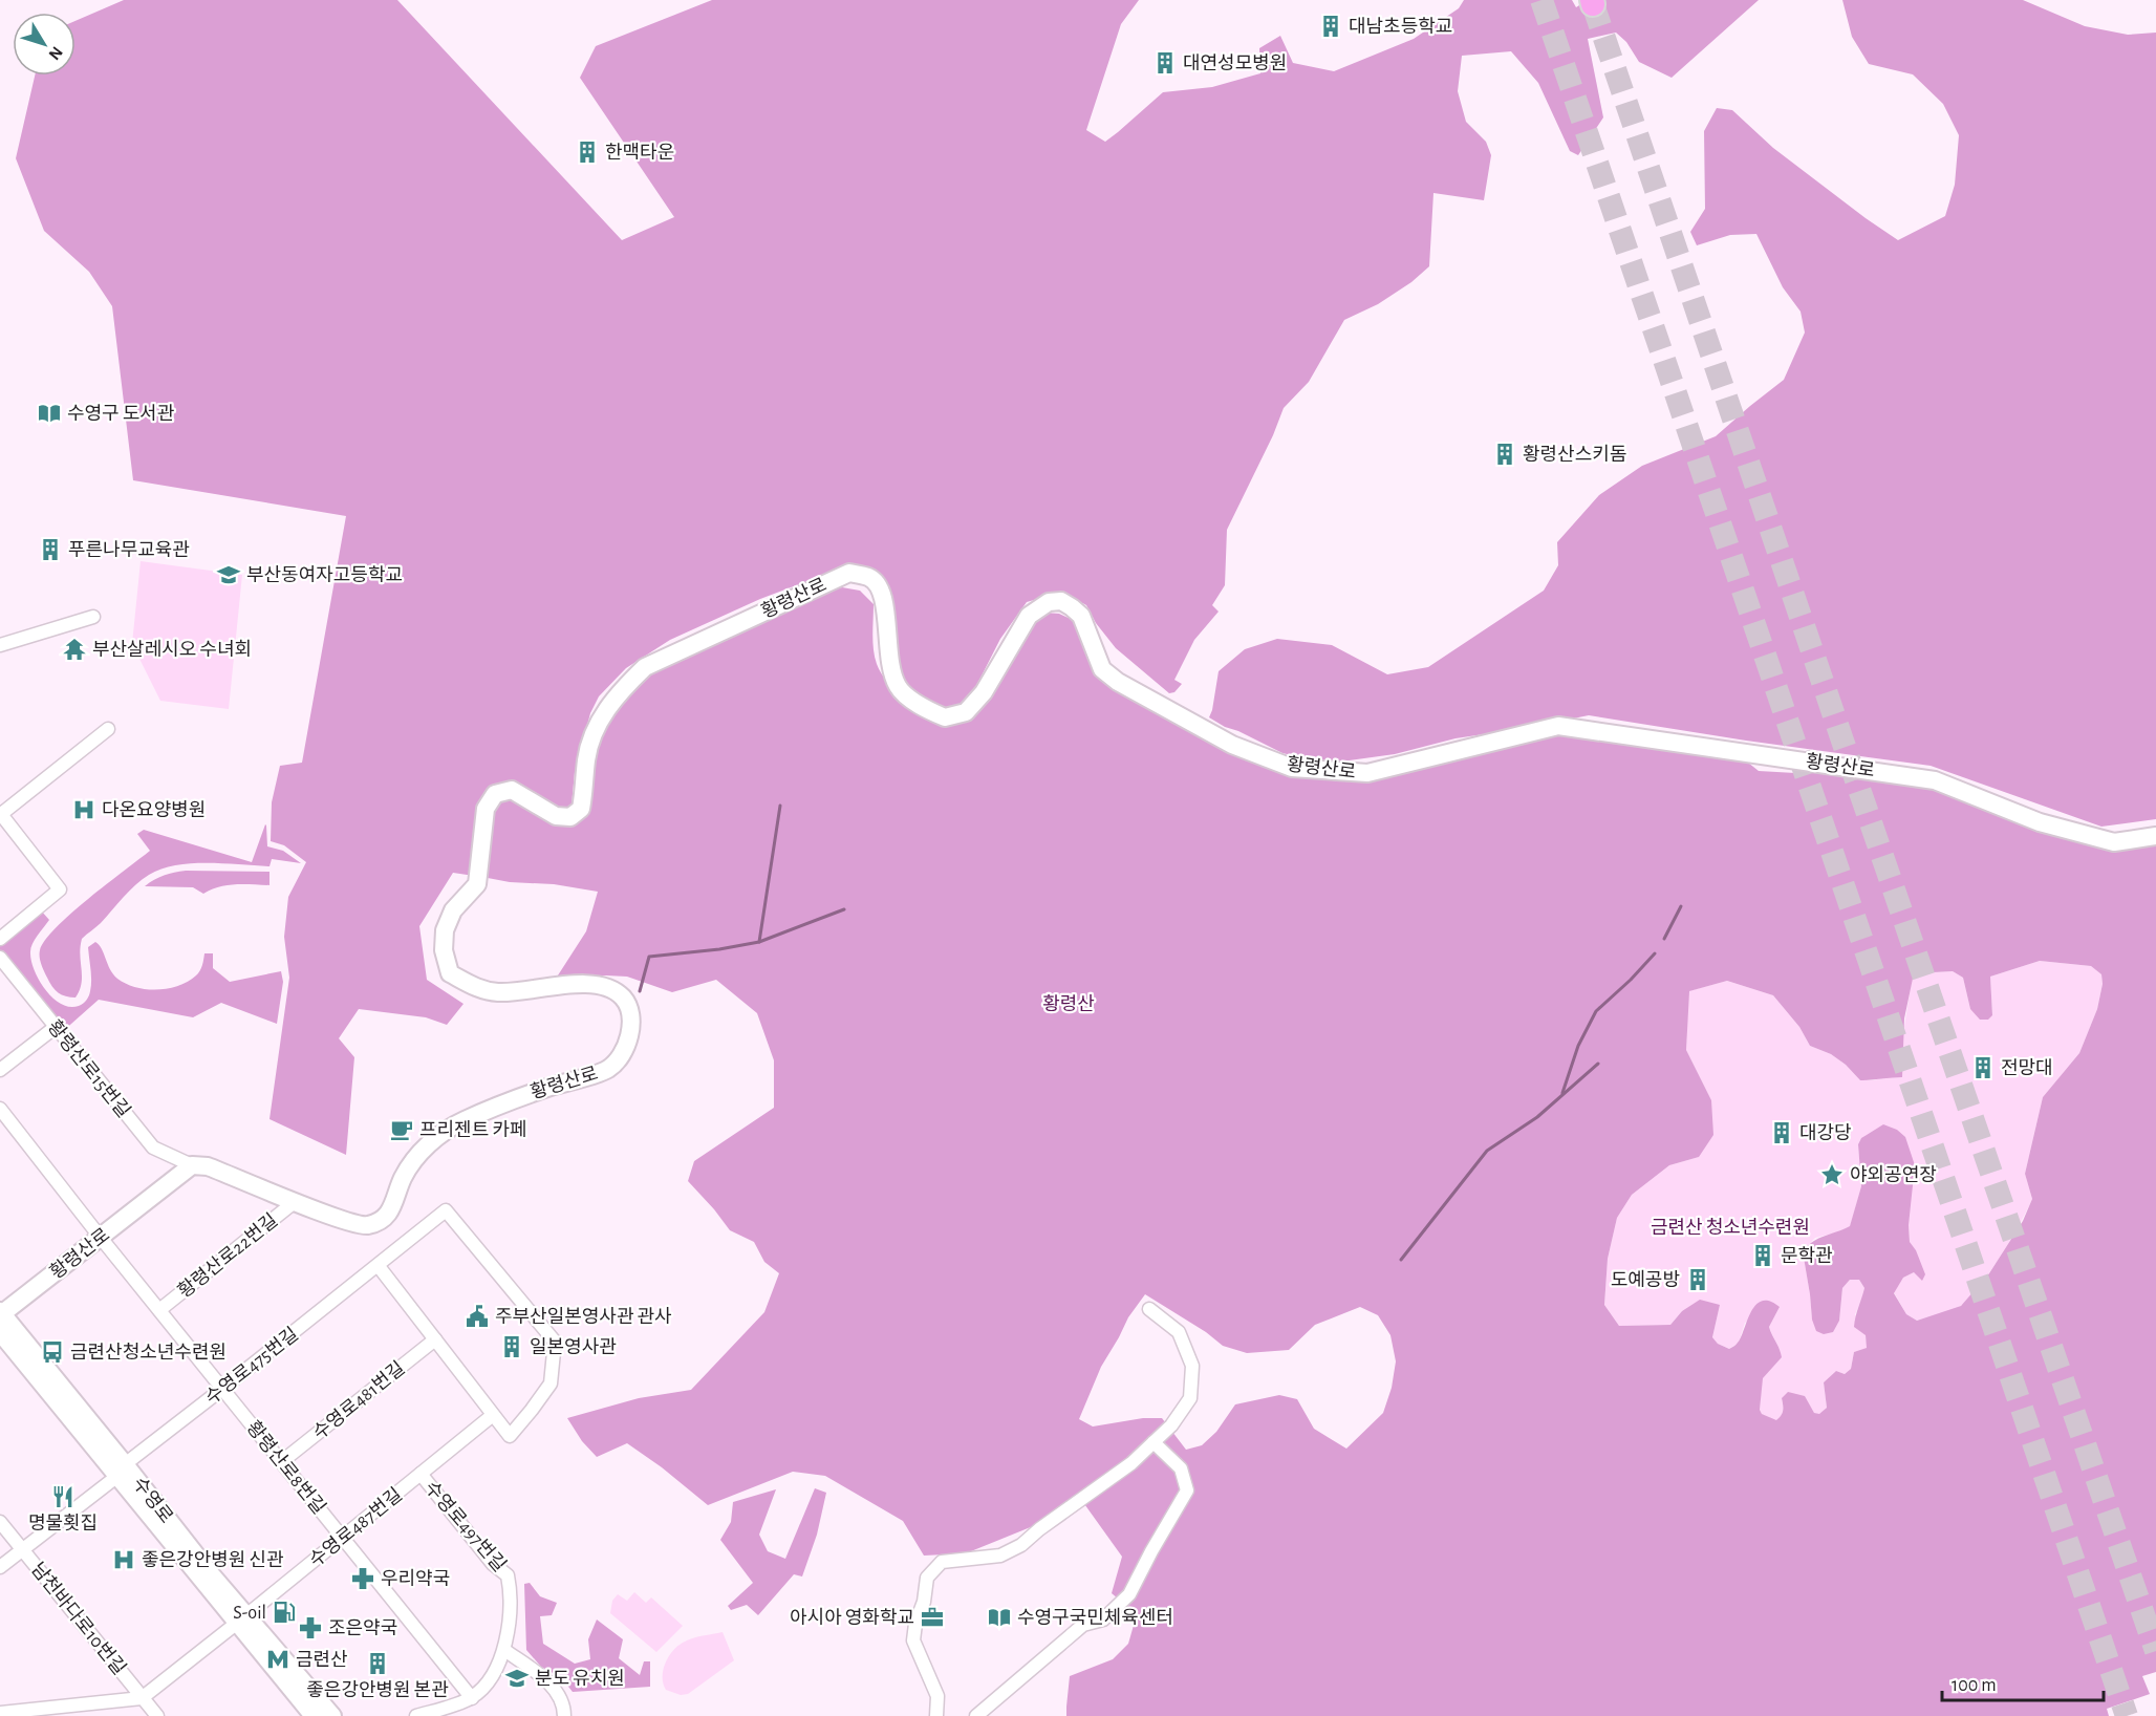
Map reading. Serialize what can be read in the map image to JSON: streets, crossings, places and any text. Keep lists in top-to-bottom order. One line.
{"streets":{"street":["황령산로","황령산로15번길","황령산로22번길","수영로475번길","수영로481번길","황령산로8번길","수영로","수영로497번길","수영로487번길","남천바다로10번길"]},"crossings":[["황령산로","황령산로15번길"],["황령산로","황령산로22번길"],["황령산로","황령산로8번길"],["황령산로","수영로"],["황령산로22번길","황령산로8번길"],["수영로475번길","황령산로8번길"],["수영로475번길","수영로"],["수영로475번길","수영로487번길"],["수영로475번길","남천바다로10번길"],["수영로481번길","황령산로8번길"],["황령산로8번길","수영로497번길"],["황령산로8번길","수영로487번길"],["수영로","수영로487번길"],["수영로497번길","수영로487번길"],["수영로487번길","남천바다로10번길"]],"parks":["황령산","금련산 청소년수련원"],"places":{"building":["대남초등학교","대연성모병원","한맥타운","황령산스키돔","푸른나무교육관","전망대","대강당","문학관","도예공방","일본영사관","좋은강안병원 본관"],"library":["수영구 도서관","수영구국민체육센터"],"school or university":["부산동여자고등학교","분도 유치원"],"temple":["부산살레시오 수녀회"],"hospital":["다온요양병원","좋은강안병원 신관"],"cafe":["프리젠트 카페"],"place":["야외공연장"],"public building":["주부산일본영사관 관사"],"bus stop":["금련산청소년수련원"],"restaurant":["명물횟집"],"pharmacy":["우리약국","조은약국"],"fuel station":["S-oil"],"office":["아시아 영화학교"],"metro station":["금련산"]},"scale_bar":"100 m","north":"bottom right"}
